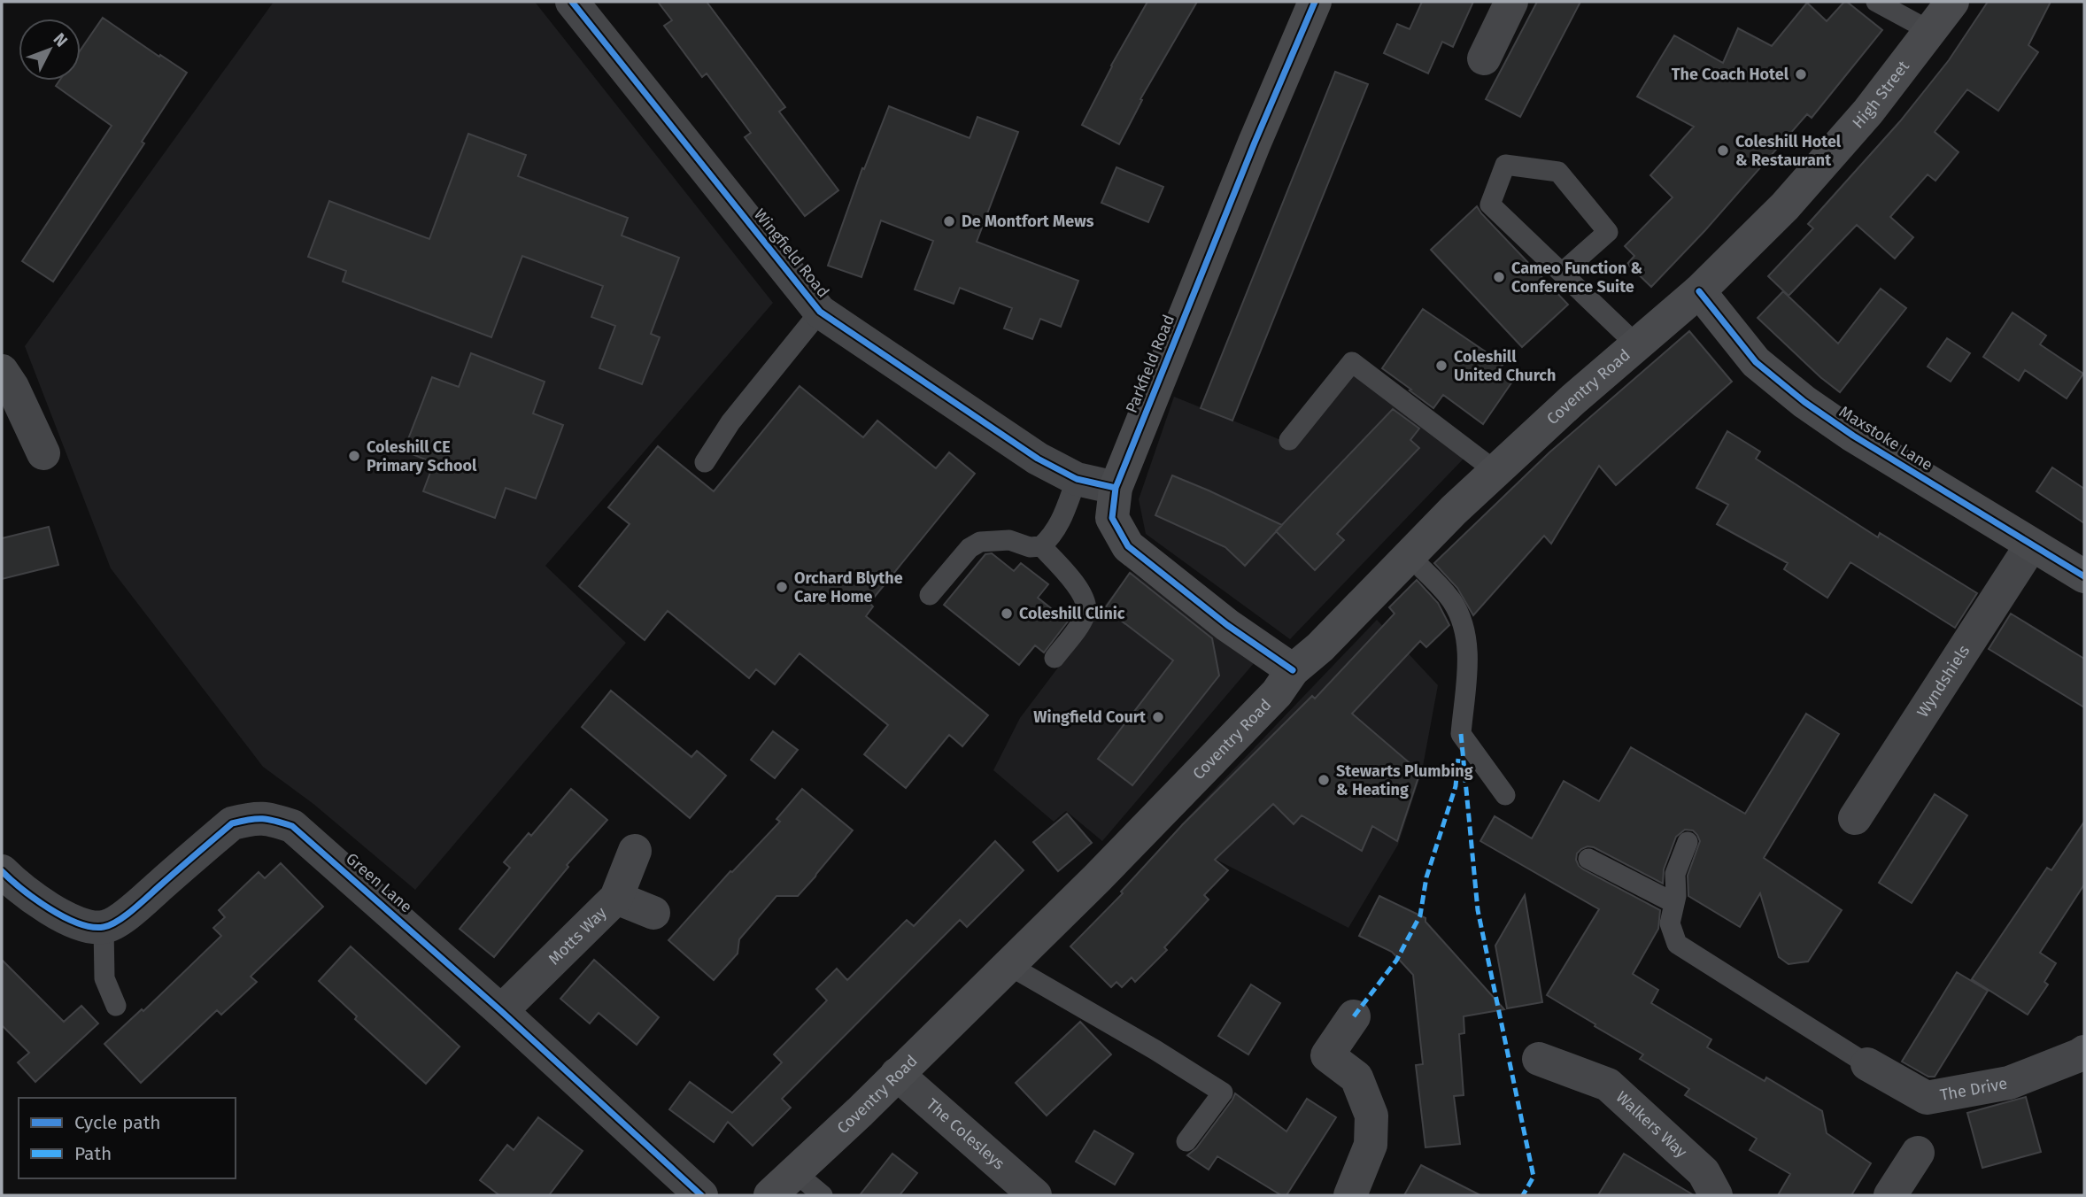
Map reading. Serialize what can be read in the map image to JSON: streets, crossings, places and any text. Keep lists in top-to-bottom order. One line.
{"streets":{"main road":["High Street","Parkfield Road","Coventry Road","Maxstoke Lane"],"street":["Wingfield Road","Wyndshiels","Green Lane","Motts Way","The Drive","Walkers Way","The Colesleys"]},"crossings":[["High Street","Coventry Road"],["High Street","Maxstoke Lane"],["Wingfield Road","Parkfield Road"],["Parkfield Road","Coventry Road"],["Coventry Road","Maxstoke Lane"],["Coventry Road","The Colesleys"],["Maxstoke Lane","Wyndshiels"],["Green Lane","Motts Way"]],"places":["The Coach Hotel","Coleshill Hotel & Restaurant","De Montfort Mews","Cameo Function & Conference Suite","Coleshill United Church","Coleshill CE Primary School","Orchard Blythe Care Home","Coleshill Clinic","Wingfield Court","Stewarts Plumbing & Heating"],"legend":["Cycle path","Path"],"north":"top right"}
